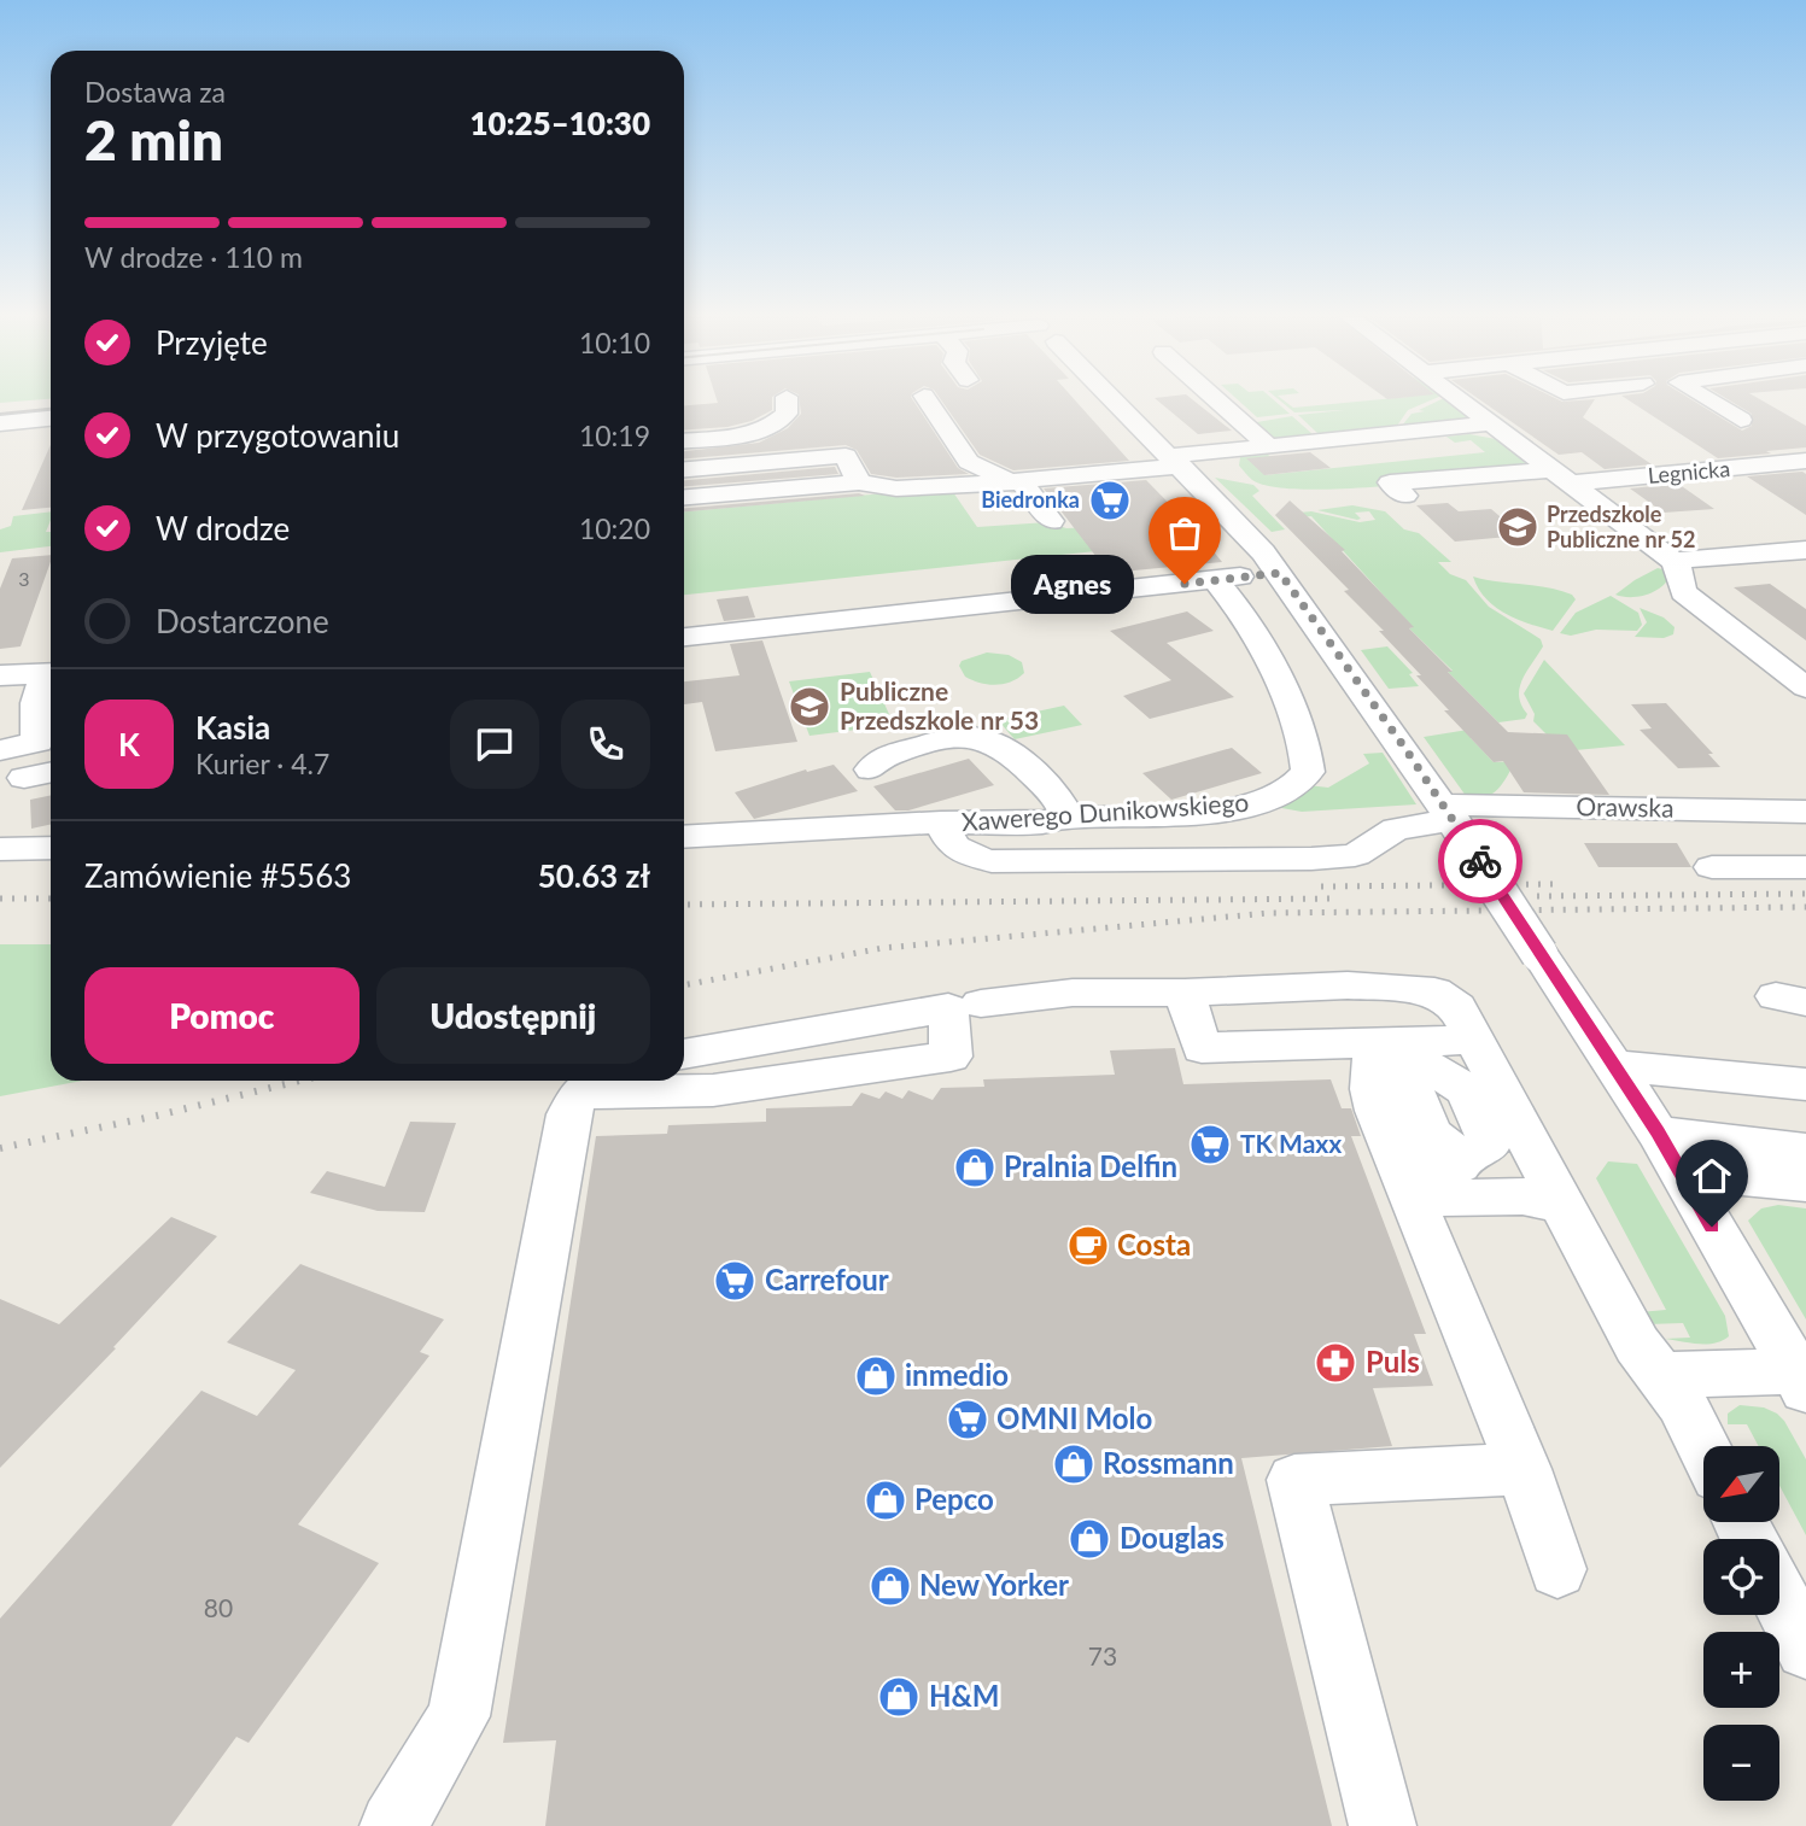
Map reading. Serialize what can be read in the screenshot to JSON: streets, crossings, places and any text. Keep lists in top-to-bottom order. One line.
{"streets":{"street":["Legnicka","Orawska","Xawerego Dunikowskiego"]},"crossings":[["Orawska","Xawerego Dunikowskiego"]],"places":{"supermarket":["Biedronka","TK Maxx","Carrefour","OMNI Molo"],"school or university":["Przedszkole Publiczne nr 52","Publiczne Przedszkole nr 53"],"other":["Agnes"],"shop":["Pralnia Delfin","inmedio","Rossmann","Pepco","Douglas","New Yorker","H&M"],"cafe":["Costa"],"pharmacy":["Puls"]},"house_numbers":["3","80","73"],"north":"bottom left","page":{"heading":["2 min","Dostawa za","10:25–10:30"],"panel":["Kasia","Kurier · 4.7","Zamówienie #5563","50.63 zł"],"bar":"W drodze · 110 m","list":[["Przyjęte","10:10"],["W przygotowaniu","10:19"],["W drodze","10:20"],"Dostarczone"],"bubble":"Agnes","round":"K","buttons":["Pomoc","Udostępnij"],"map_buttons":["+","−"]}}
